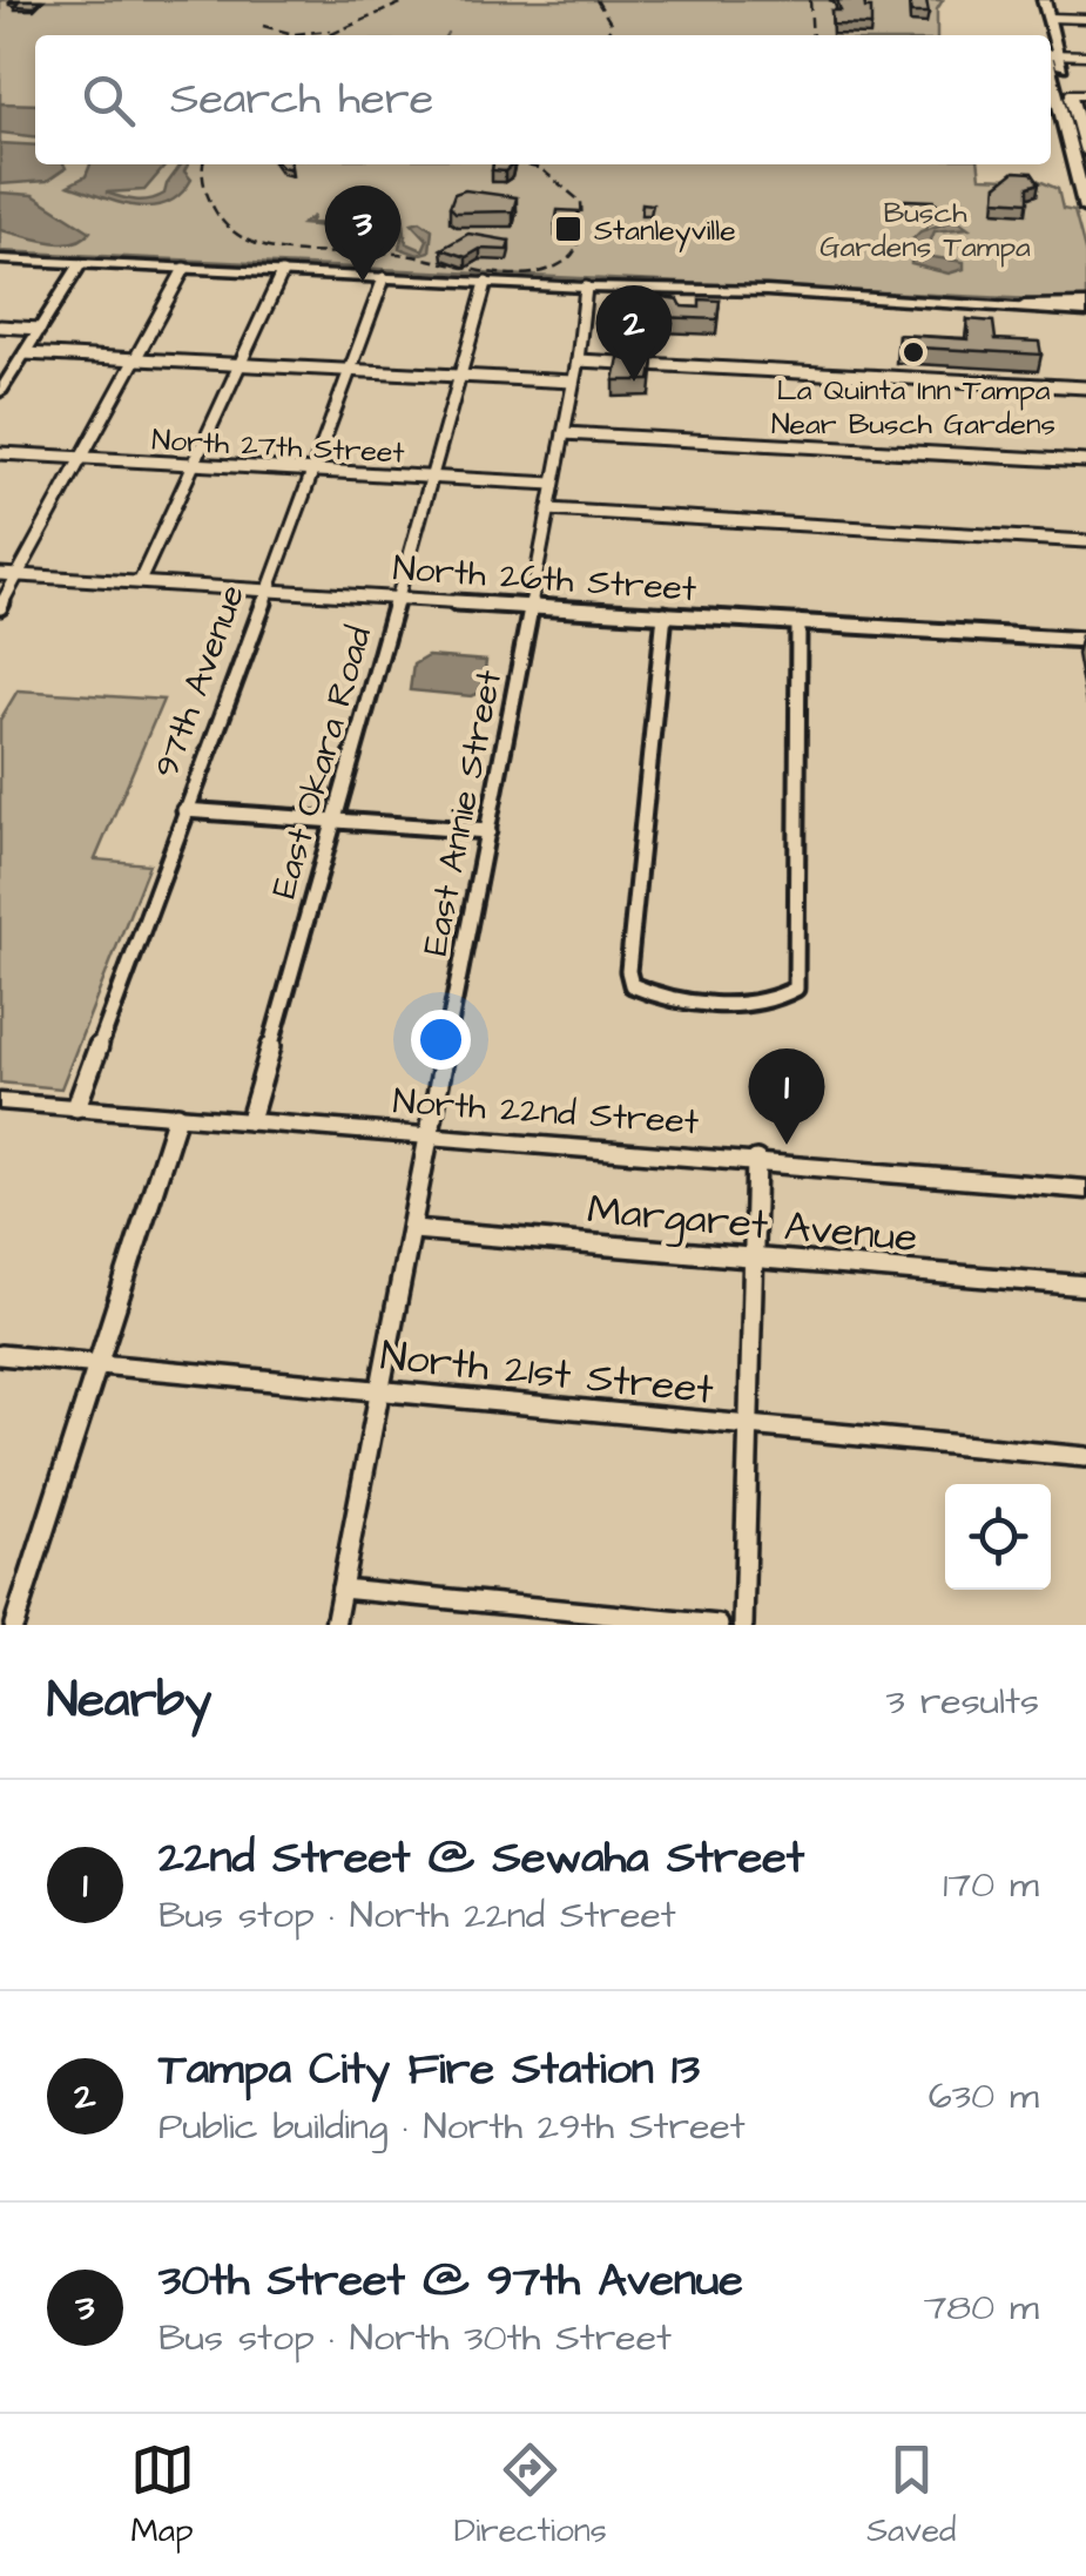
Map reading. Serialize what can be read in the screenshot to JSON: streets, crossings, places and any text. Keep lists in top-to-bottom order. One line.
{"streets":{"street":["North 27th Street","North 26th Street","97th Avenue","East Okara Road","East Annie Street","North 22nd Street","Margaret Avenue","North 21st Street"]},"crossings":[["North 27th Street","97th Avenue"],["North 27th Street","East Okara Road"],["North 27th Street","East Annie Street"],["North 26th Street","97th Avenue"],["North 26th Street","East Okara Road"],["North 26th Street","East Annie Street"],["97th Avenue","North 22nd Street"],["East Okara Road","North 22nd Street"],["East Annie Street","North 22nd Street"],["East Annie Street","Margaret Avenue"],["East Annie Street","North 21st Street"]],"parks":["Busch Gardens Tampa"],"places":{"transit":["Stanleyville"],"other":["La Quinta Inn Tampa Near Busch Gardens"]},"page":{"search":"Search here","pins":["3","2","1"],"heading":["Nearby","3 results"],"list":[{"mark":"1","name":"22nd Street @ Sewaha Street","note":"Bus stop · North 22nd Street","value":"170 m"},{"mark":"2","name":"Tampa City Fire Station 13","note":"Public building · North 29th Street","value":"630 m"},{"mark":"3","name":"30th Street @ 97th Avenue","note":"Bus stop · North 30th Street","value":"780 m"}],"nav":["Map","Directions","Saved"]}}
